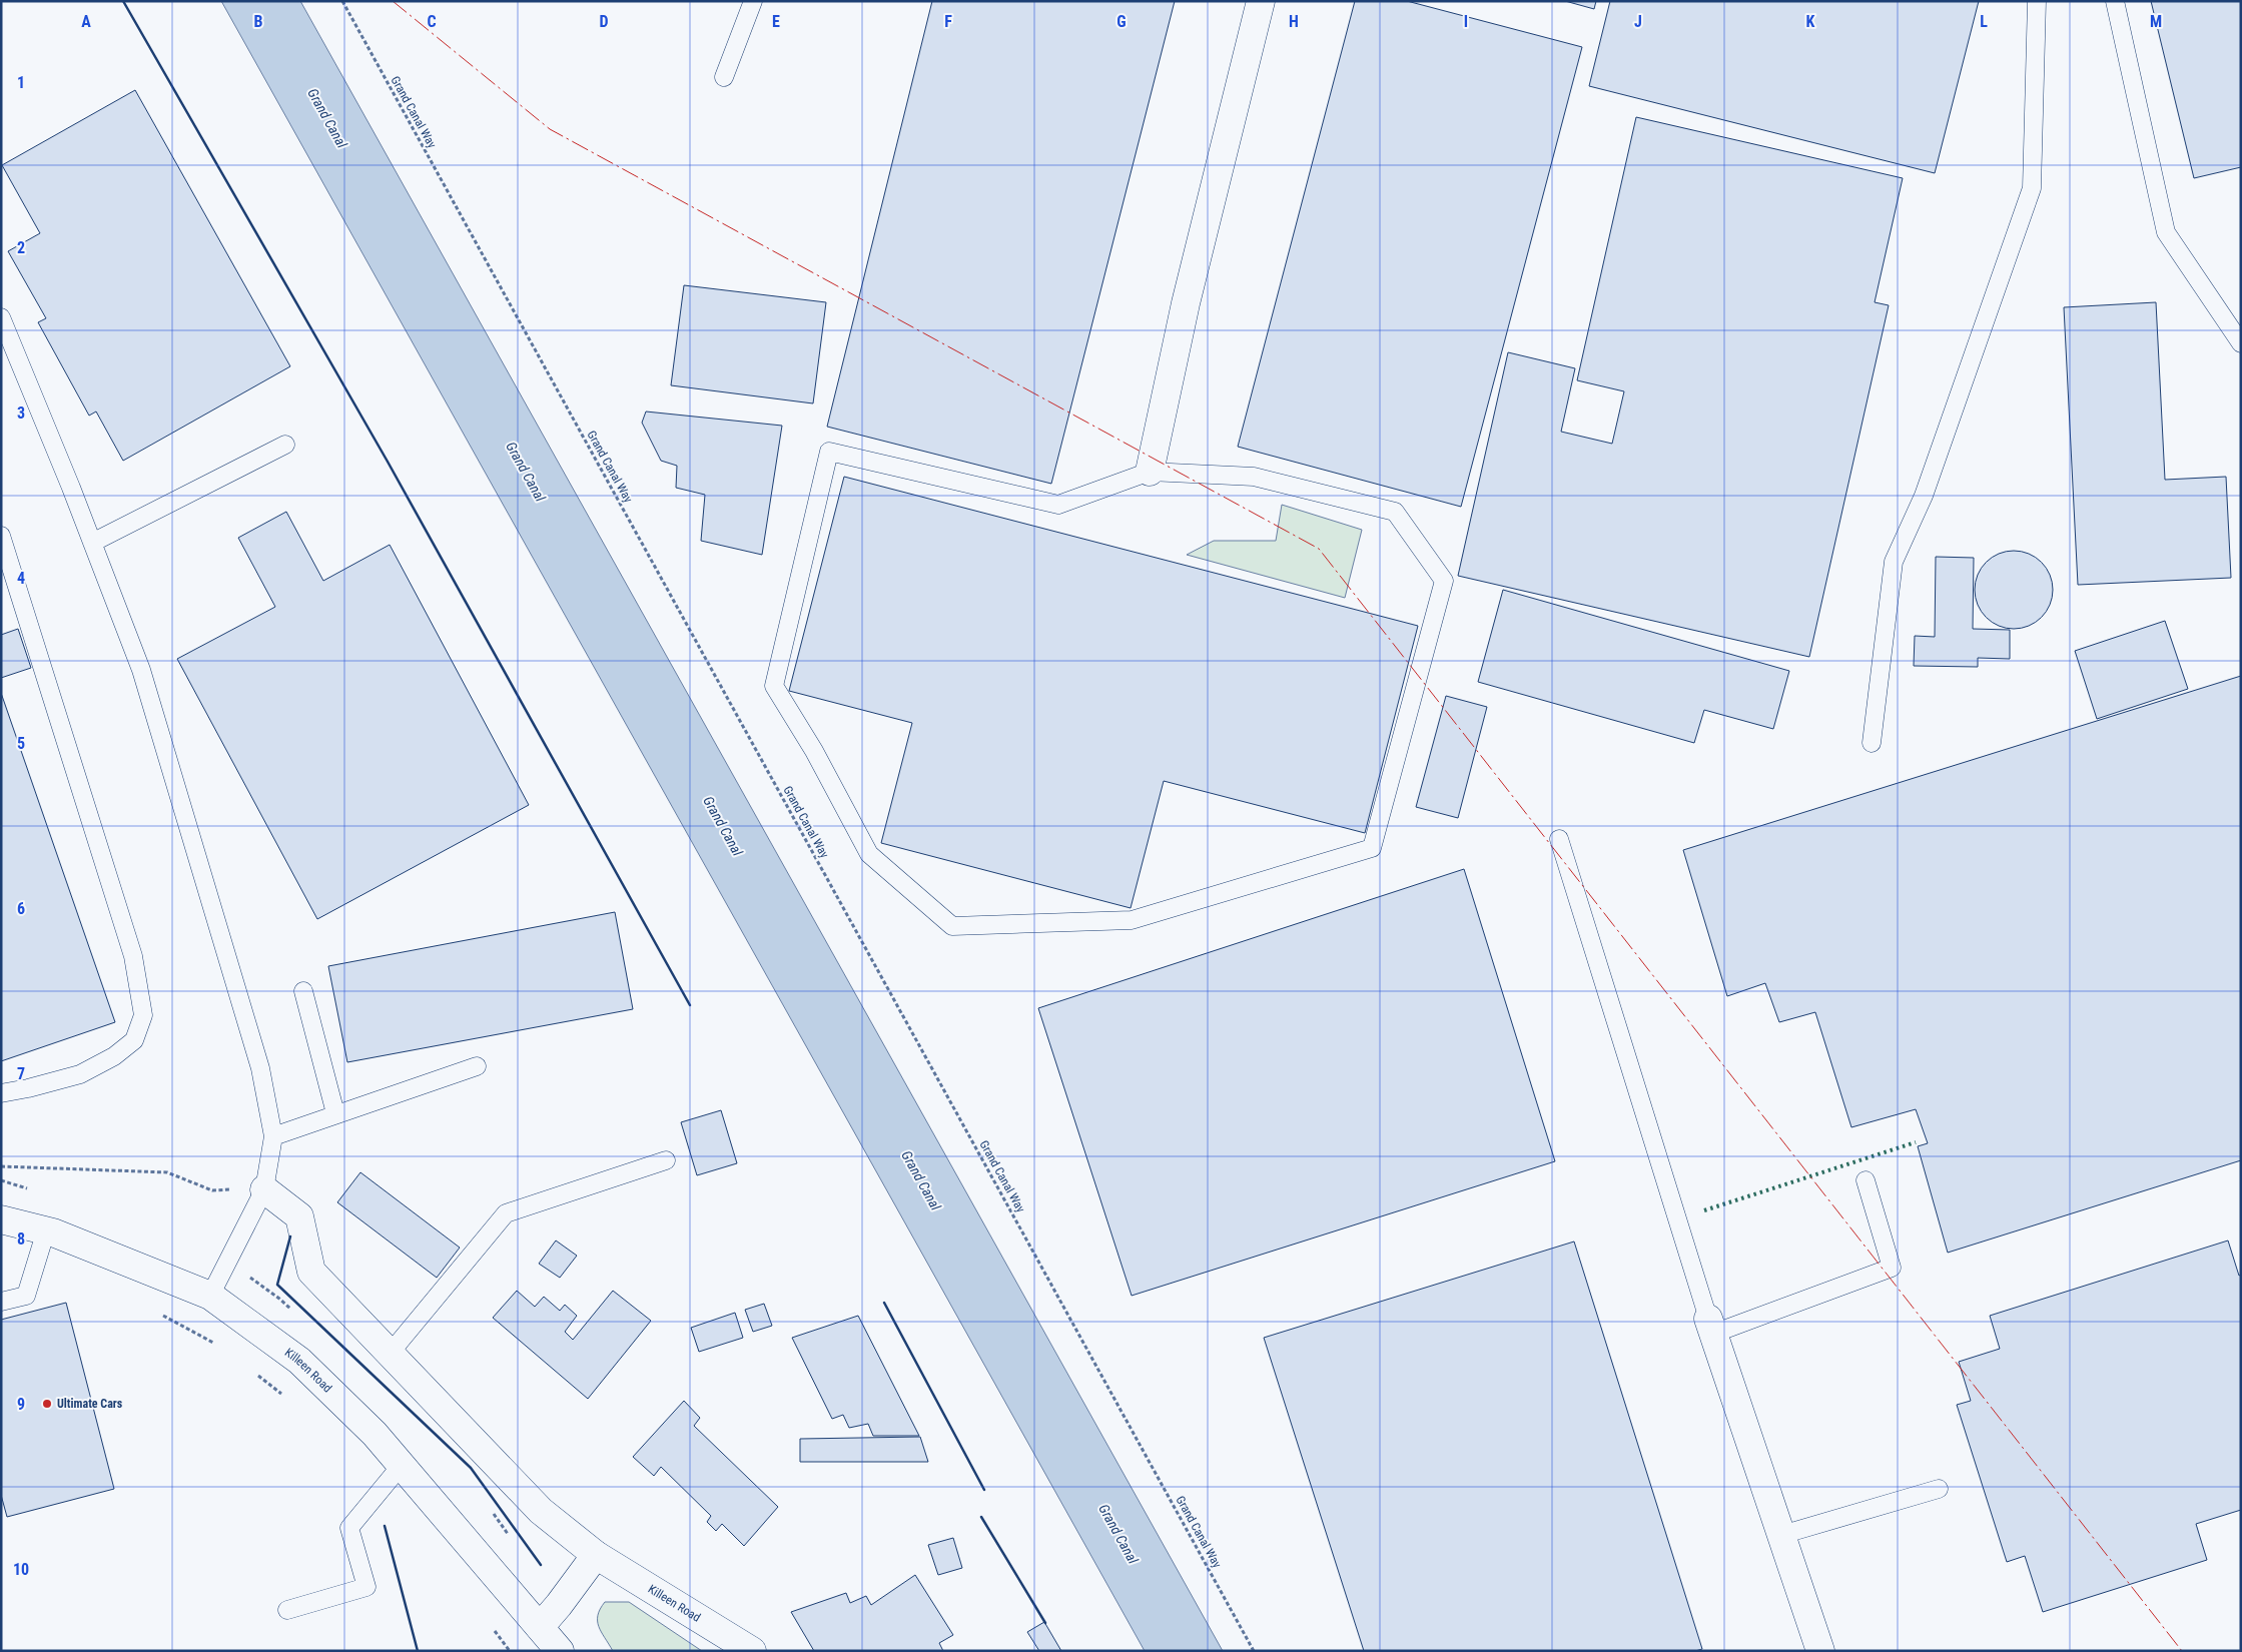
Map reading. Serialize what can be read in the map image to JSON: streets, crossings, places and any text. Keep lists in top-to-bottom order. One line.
{"streets":{"street":["Killeen Road"],"path":["Grand Canal Way"]},"water":["Grand Canal"],"places":["Ultimate Cars"],"grid":{"columns":["A","B","C","D","E","F","G","H","I","J","K","L","M"],"rows":["1","2","3","4","5","6","7","8","9","10"]}}
